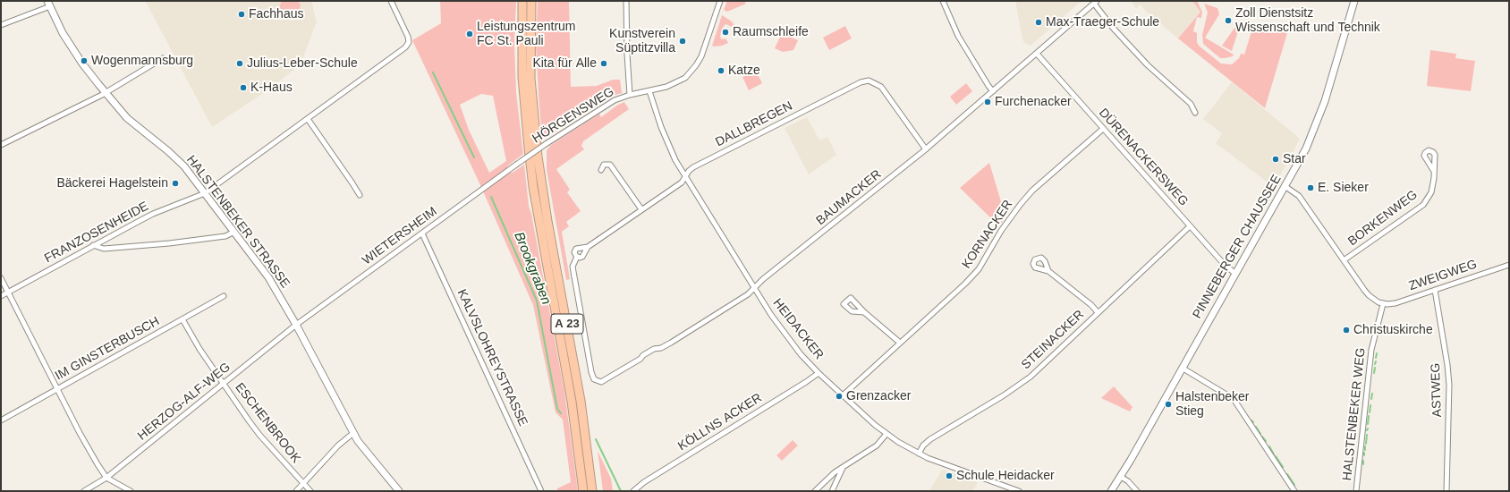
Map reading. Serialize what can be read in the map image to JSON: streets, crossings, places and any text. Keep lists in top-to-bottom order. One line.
{"streets":{"highway":["A 23"],"street":["HÖRGENSWEG","DALLBREGEN","DÜRENACKERSWEG","BAUMACKER","BORKENWEG","HALSTENBEKER STRASSE","FRANZOSENHEIDE","KORNACKER","WIETERSHEIM","PINNEBERGER CHAUSSEE","ZWEIGWEG","HEIDACKER","STEINACKER","IM GINSTERBUSCH","KALVSLOHREYSTRASSE","ASTWEG","HERZOG-ALF-WEG","HALSTENBEKER WEG","KÖLLNS ACKER","ESCHENBROOK"]},"crossings":[["HÖRGENSWEG","WIETERSHEIM"],["HÖRGENSWEG","HEIDACKER"],["DALLBREGEN","BAUMACKER"],["DALLBREGEN","HEIDACKER"],["DÜRENACKERSWEG","BAUMACKER"],["DÜRENACKERSWEG","KORNACKER"],["DÜRENACKERSWEG","PINNEBERGER CHAUSSEE"],["DÜRENACKERSWEG","STEINACKER"],["BAUMACKER","HEIDACKER"],["HALSTENBEKER STRASSE","FRANZOSENHEIDE"],["HALSTENBEKER STRASSE","WIETERSHEIM"],["HALSTENBEKER STRASSE","HERZOG-ALF-WEG"],["KORNACKER","HEIDACKER"],["WIETERSHEIM","KALVSLOHREYSTRASSE"],["WIETERSHEIM","HERZOG-ALF-WEG"],["ZWEIGWEG","ASTWEG"],["ZWEIGWEG","HALSTENBEKER WEG"],["HEIDACKER","STEINACKER"],["HEIDACKER","KÖLLNS ACKER"],["IM GINSTERBUSCH","ESCHENBROOK"],["HERZOG-ALF-WEG","ESCHENBROOK"]],"water":["Brookgraben"],"places":["Fachhaus","Zoll Dienstsitz Wissenschaft und Technik","Max-Traeger-Schule","Raumschleife","Leistungszentrum FC St. Pauli","Kunstverein Süptitzvilla","Wogenmannsburg","Julius-Leber-Schule","Kita für Alle","Katze","K-Haus","Furchenacker","Star","Bäckerei Hagelstein","E. Sieker","Christuskirche","Grenzacker","Halstenbeker Stieg","Schule Heidacker"]}
